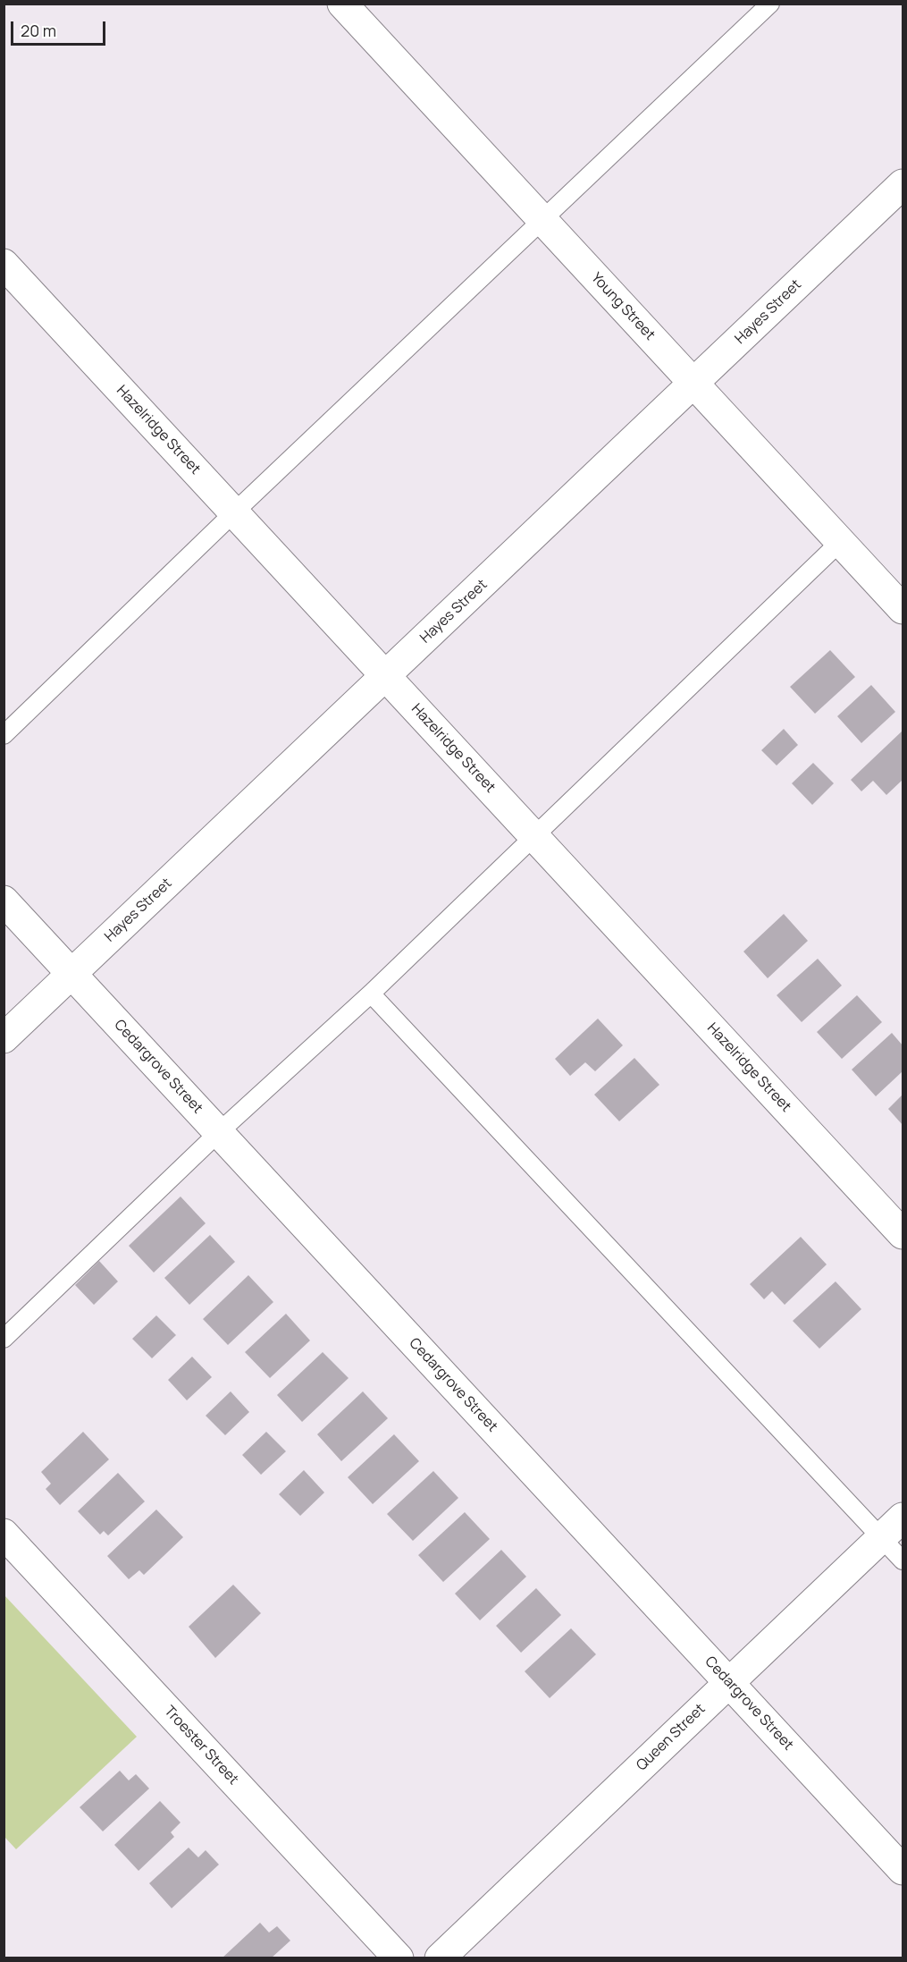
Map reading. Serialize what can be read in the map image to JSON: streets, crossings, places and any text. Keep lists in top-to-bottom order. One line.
{"streets":{"street":["Young Street","Hayes Street","Hazelridge Street","Cedargrove Street","Queen Street","Troester Street"]},"crossings":[["Young Street","Hayes Street"],["Hayes Street","Hazelridge Street"],["Hayes Street","Cedargrove Street"],["Cedargrove Street","Queen Street"]],"scale_bar":"20 m"}
